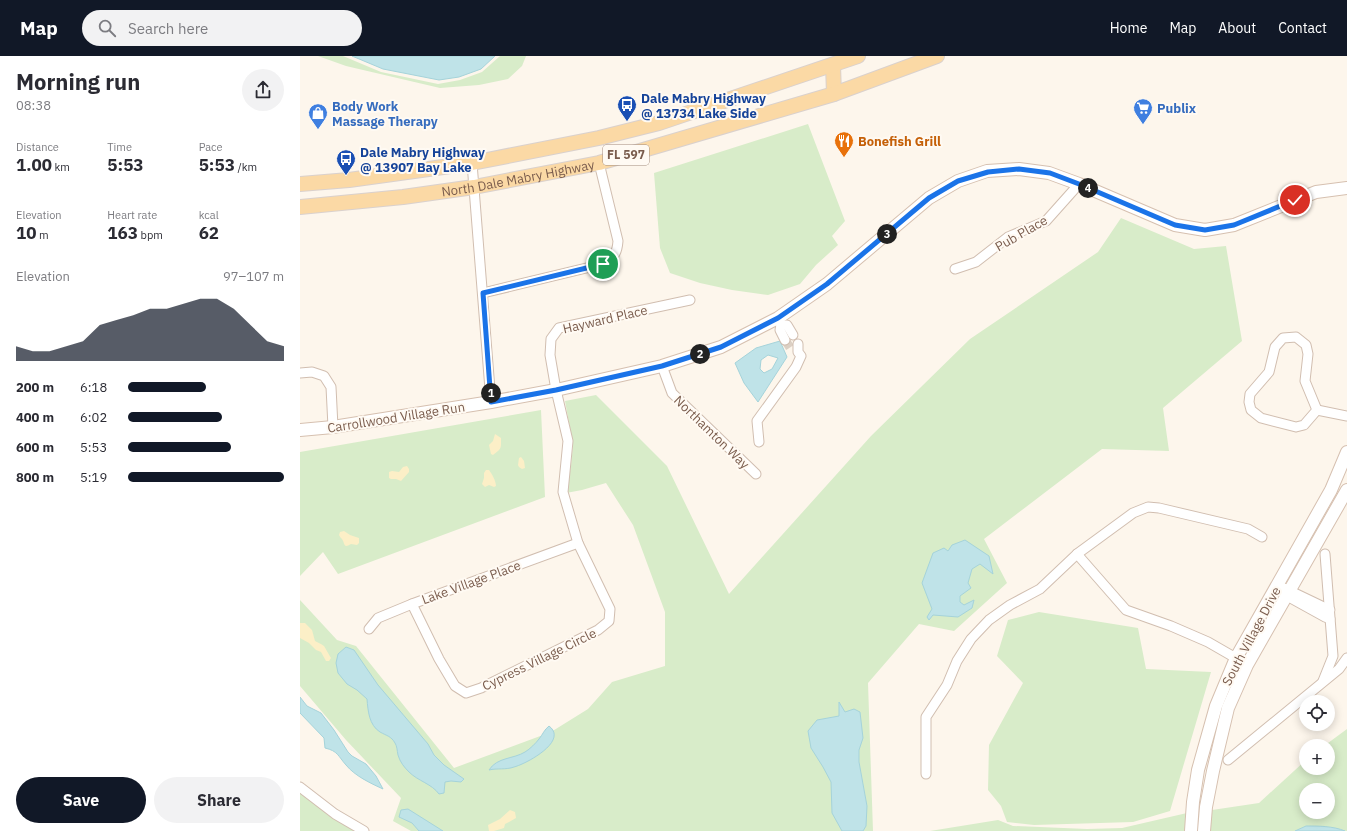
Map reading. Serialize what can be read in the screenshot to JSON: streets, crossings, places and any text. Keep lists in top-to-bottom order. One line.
{"streets":{"main road":["FL 597","North Dale Mabry Highway"],"street":["Pub Place","Hayward Place","Carrollwood Village Run","Northamton Way","Lake Village Place","South Village Drive","Cypress Village Circle"]},"crossings":[["Pub Place","Carrollwood Village Run"],["Hayward Place","Carrollwood Village Run"],["Hayward Place","Cypress Village Circle"],["Carrollwood Village Run","Northamton Way"],["Lake Village Place","Cypress Village Circle"]],"places":{"bus stop":["Dale Mabry Highway @ 13734 Lake Side","Dale Mabry Highway @ 13907 Bay Lake"],"supermarket":["Publix"],"shop":["Body Work Massage Therapy"],"restaurant":["Bonefish Grill"]},"page":{"header":"Map","search":"Search here","nav":["Home","Map","About","Contact"],"heading":["Morning run","08:38"],"stats":[["Distance","1.00 km"],["Time","5:53"],["Pace","5:53 /km"],["Elevation","10 m"],["Heart rate","163 bpm"],["kcal","62"]],"pins":["4","3","2","1"],"chart":["Elevation","97–107 m"],"list":[{"name":"200 m","note":"6:18"},{"name":"400 m","note":"6:02"},{"name":"600 m","note":"5:53"},{"name":"800 m","note":"5:19"}],"map_buttons":["+","−"],"buttons":["Save","Share"]}}
